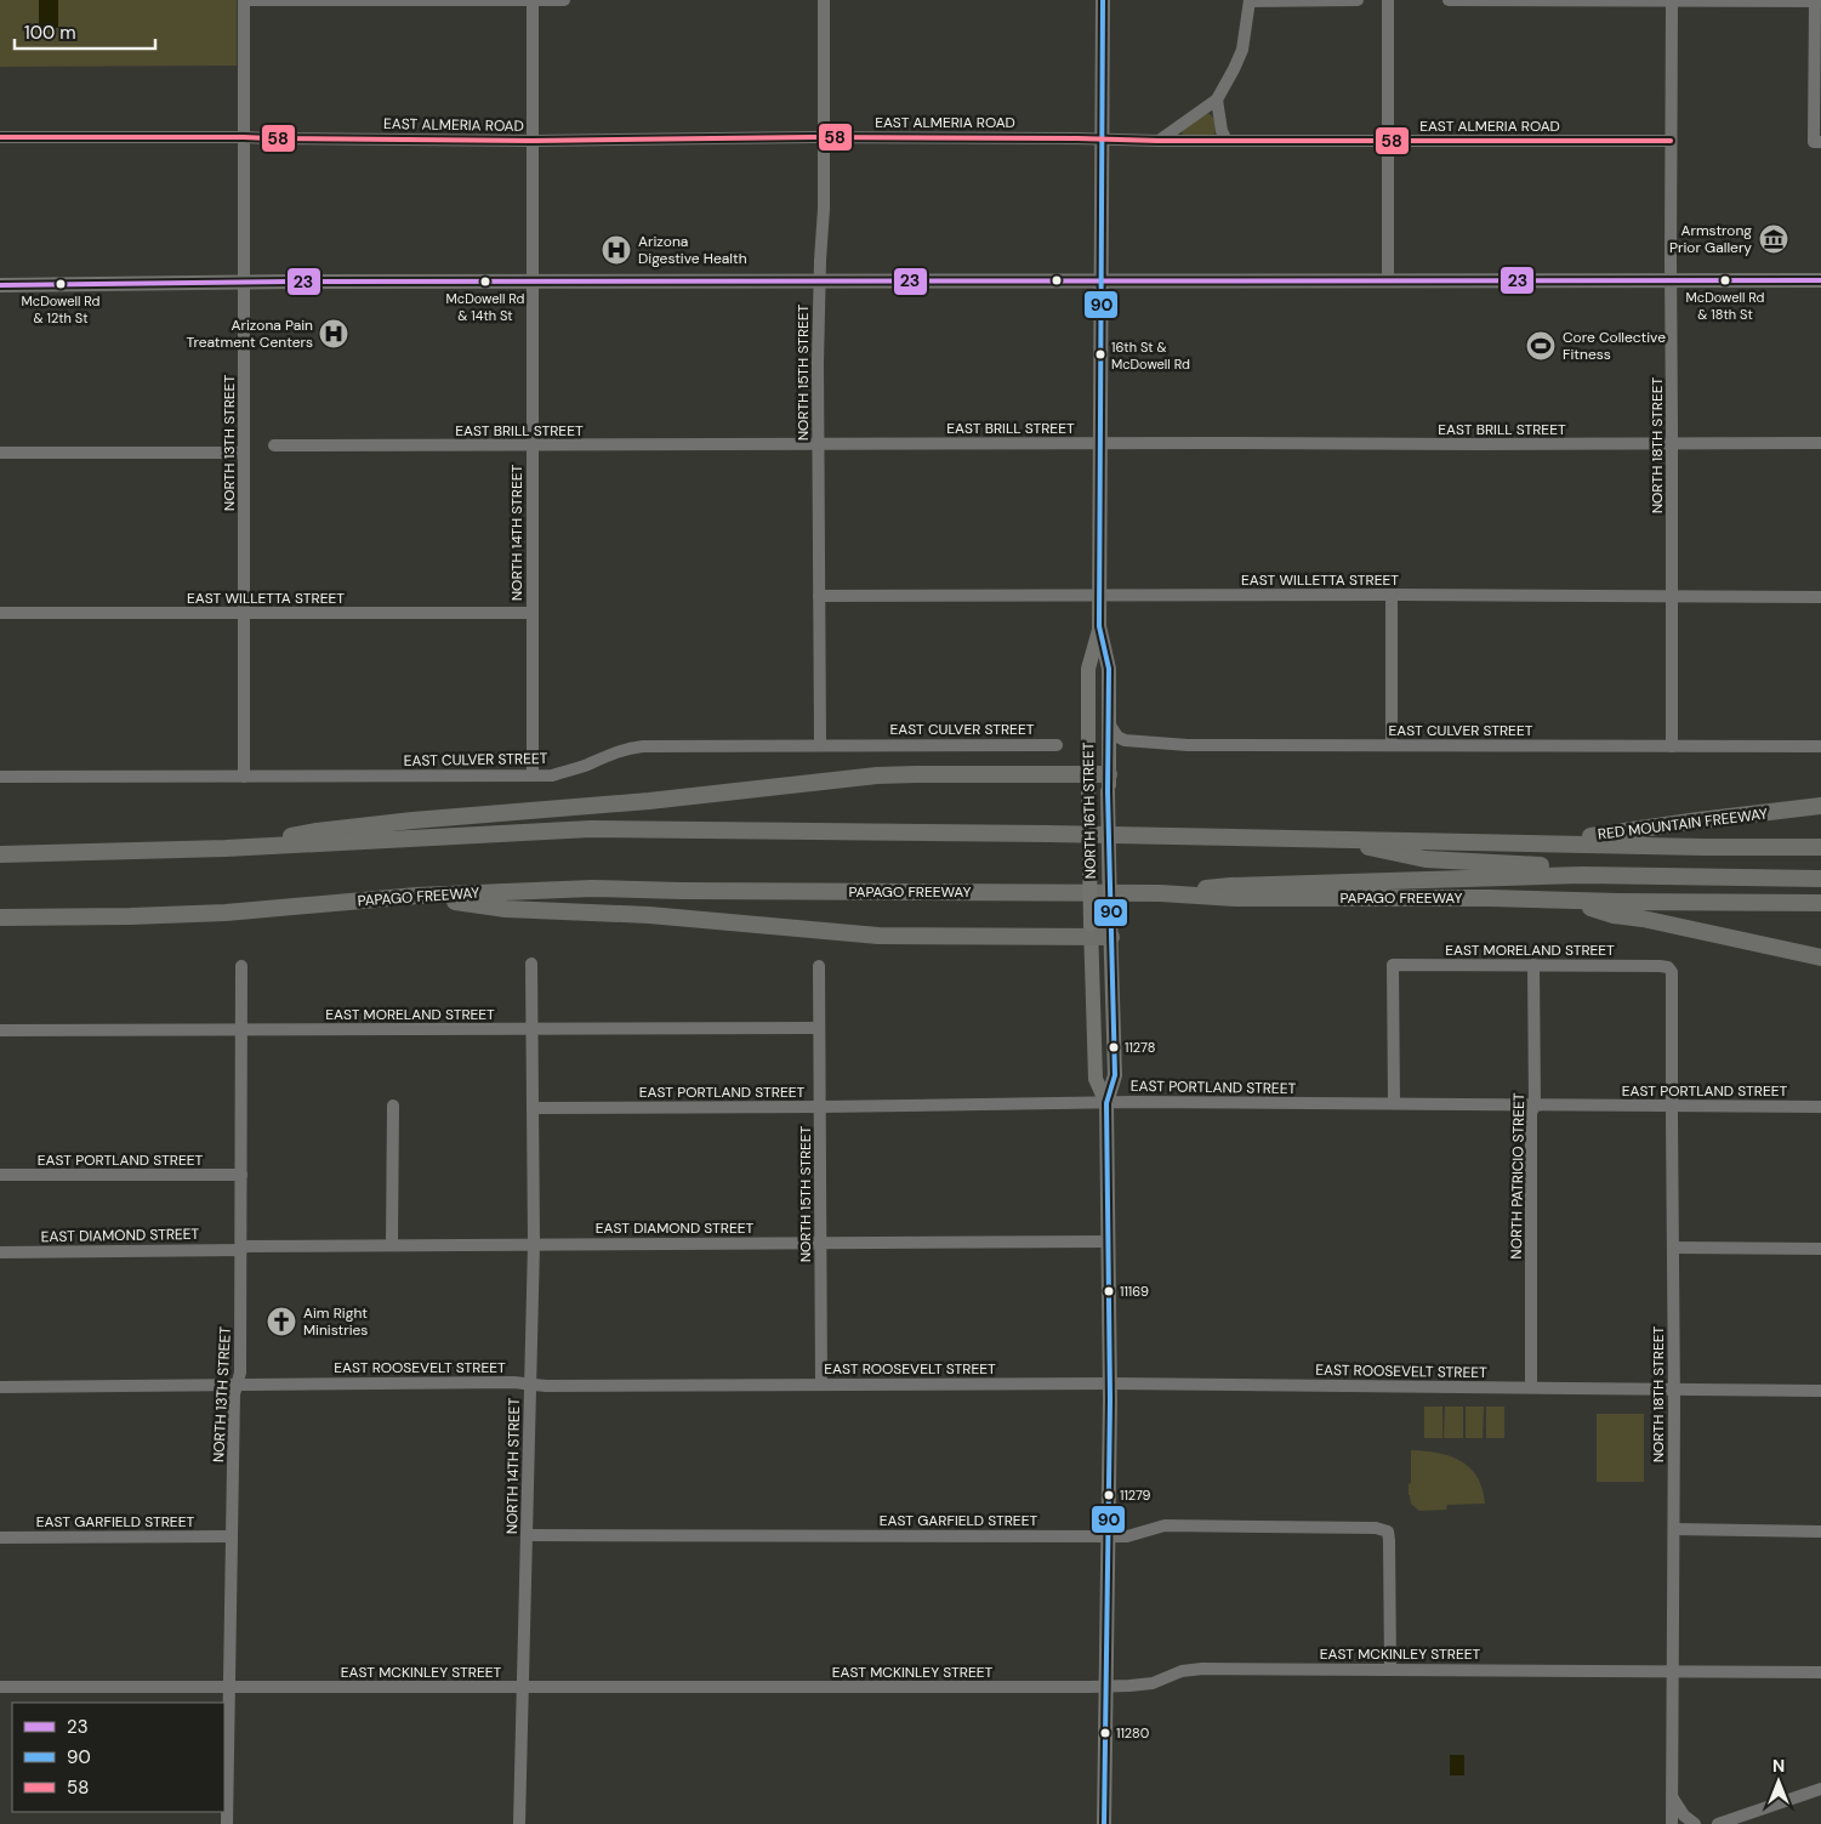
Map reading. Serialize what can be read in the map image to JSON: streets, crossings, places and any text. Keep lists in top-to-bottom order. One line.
{"streets":{"highway":["RED MOUNTAIN FREEWAY","PAPAGO FREEWAY"],"main road":["NORTH 16TH STREET"],"street":["EAST ALMERIA ROAD","NORTH 15TH STREET","EAST BRILL STREET","NORTH 13TH STREET","NORTH 18TH STREET","NORTH 14TH STREET","EAST WILLETTA STREET","EAST CULVER STREET","EAST MORELAND STREET","EAST PORTLAND STREET","NORTH PATRICIO STREET","EAST DIAMOND STREET","EAST ROOSEVELT STREET","EAST GARFIELD STREET","EAST MCKINLEY STREET"]},"crossings":[["EAST ALMERIA ROAD","NORTH 15TH STREET"],["EAST ALMERIA ROAD","NORTH 13TH STREET"],["EAST ALMERIA ROAD","NORTH 18TH STREET"],["EAST ALMERIA ROAD","NORTH 14TH STREET"],["EAST ALMERIA ROAD","NORTH 16TH STREET"],["NORTH 15TH STREET","EAST BRILL STREET"],["NORTH 15TH STREET","EAST WILLETTA STREET"],["NORTH 15TH STREET","EAST CULVER STREET"],["NORTH 15TH STREET","EAST MORELAND STREET"],["NORTH 15TH STREET","EAST PORTLAND STREET"],["NORTH 15TH STREET","EAST DIAMOND STREET"],["NORTH 15TH STREET","EAST ROOSEVELT STREET"],["EAST BRILL STREET","NORTH 18TH STREET"],["EAST BRILL STREET","NORTH 14TH STREET"],["EAST BRILL STREET","NORTH 16TH STREET"],["NORTH 13TH STREET","EAST WILLETTA STREET"],["NORTH 13TH STREET","EAST CULVER STREET"],["NORTH 13TH STREET","EAST MORELAND STREET"],["NORTH 13TH STREET","EAST PORTLAND STREET"],["NORTH 13TH STREET","EAST DIAMOND STREET"],["NORTH 13TH STREET","EAST ROOSEVELT STREET"],["NORTH 13TH STREET","EAST GARFIELD STREET"],["NORTH 13TH STREET","EAST MCKINLEY STREET"],["NORTH 18TH STREET","EAST WILLETTA STREET"],["NORTH 18TH STREET","EAST CULVER STREET"],["NORTH 18TH STREET","EAST MORELAND STREET"],["NORTH 18TH STREET","EAST PORTLAND STREET"],["NORTH 18TH STREET","EAST ROOSEVELT STREET"],["NORTH 18TH STREET","EAST MCKINLEY STREET"],["NORTH 14TH STREET","EAST WILLETTA STREET"],["NORTH 14TH STREET","EAST CULVER STREET"],["NORTH 14TH STREET","EAST MORELAND STREET"],["NORTH 14TH STREET","EAST PORTLAND STREET"],["NORTH 14TH STREET","EAST DIAMOND STREET"],["NORTH 14TH STREET","EAST ROOSEVELT STREET"],["NORTH 14TH STREET","EAST GARFIELD STREET"],["NORTH 14TH STREET","EAST MCKINLEY STREET"],["EAST WILLETTA STREET","NORTH 16TH STREET"],["EAST CULVER STREET","NORTH 16TH STREET"],["NORTH 16TH STREET","EAST PORTLAND STREET"],["NORTH 16TH STREET","EAST DIAMOND STREET"],["NORTH 16TH STREET","EAST ROOSEVELT STREET"],["NORTH 16TH STREET","EAST GARFIELD STREET"],["NORTH 16TH STREET","EAST MCKINLEY STREET"],["EAST MORELAND STREET","EAST PORTLAND STREET"],["EAST MORELAND STREET","NORTH PATRICIO STREET"],["EAST PORTLAND STREET","NORTH PATRICIO STREET"],["NORTH PATRICIO STREET","EAST ROOSEVELT STREET"],["EAST GARFIELD STREET","EAST MCKINLEY STREET"]],"places":{"museum":["Armstrong Prior Gallery"],"hospital":["Arizona Digestive Health","Arizona Pain Treatment Centers"],"other":["McDowell Rd & 18th St","McDowell Rd & 14th St","McDowell Rd & 12th St","16th St & McDowell Rd","11278","11169","11279","11280"],"sports":["Core Collective Fitness"],"church":["Aim Right Ministries"]},"lines":["transit line 90","transit line 58","transit line 23"],"legend":["23","90","58"],"scale_bar":"100 m","north":"top"}
